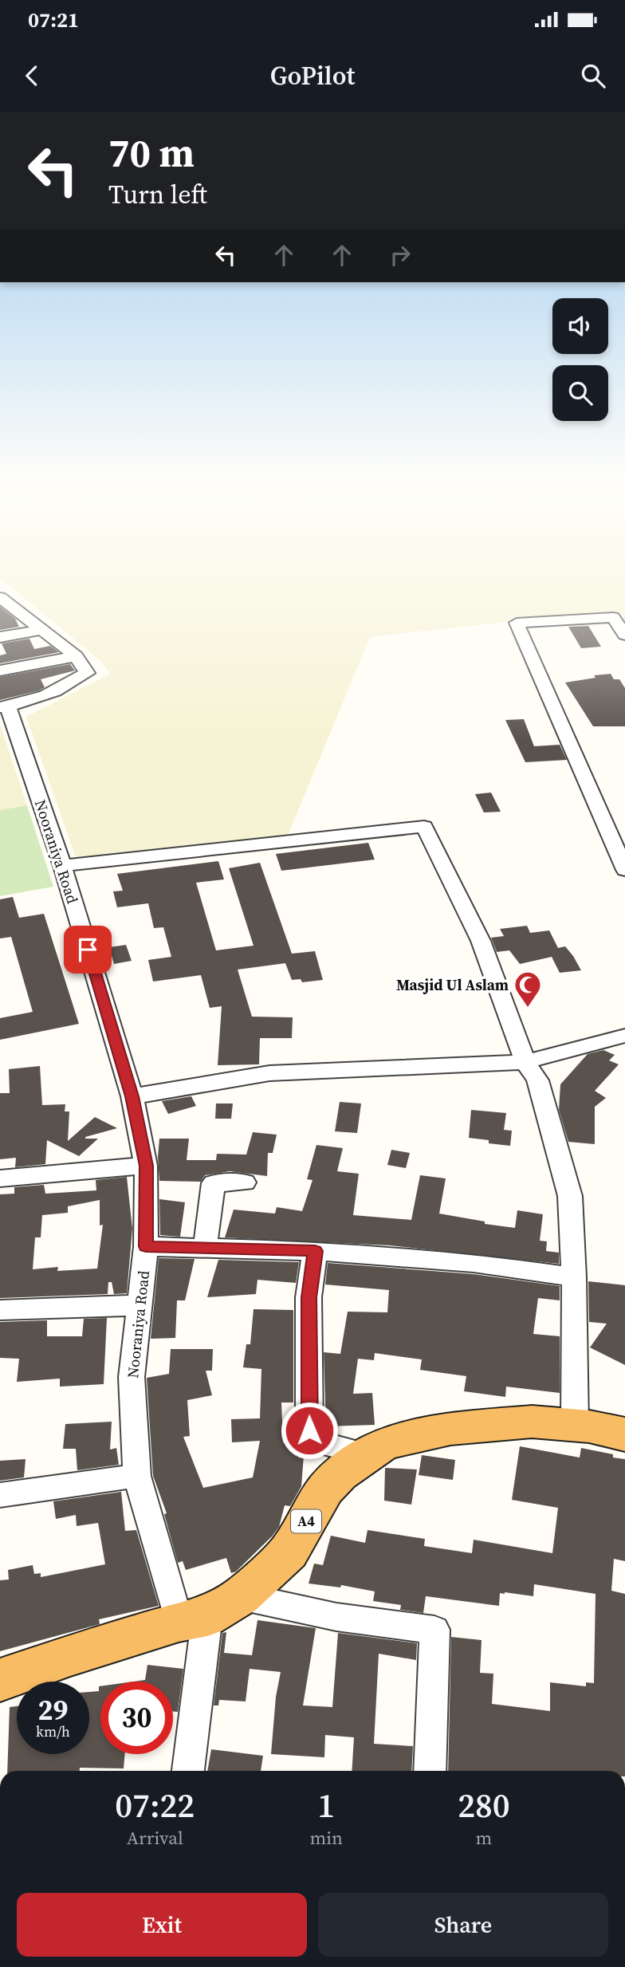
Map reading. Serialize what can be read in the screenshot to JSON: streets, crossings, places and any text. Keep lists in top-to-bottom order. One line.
{"streets":{"highway":["A4"],"street":["Nooraniya Road"]},"crossings":[["Nooraniya Road","A4"]],"places":{"mosque":["Masjid Ul Aslam"]},"page":{"status":"07:21","header":"GoPilot","turn":["70 m","Turn left"],"speed":"29 km/h","limit":"30","eta":["07:22","Arrival","1","min","280","m"],"buttons":["Exit","Share"]}}
